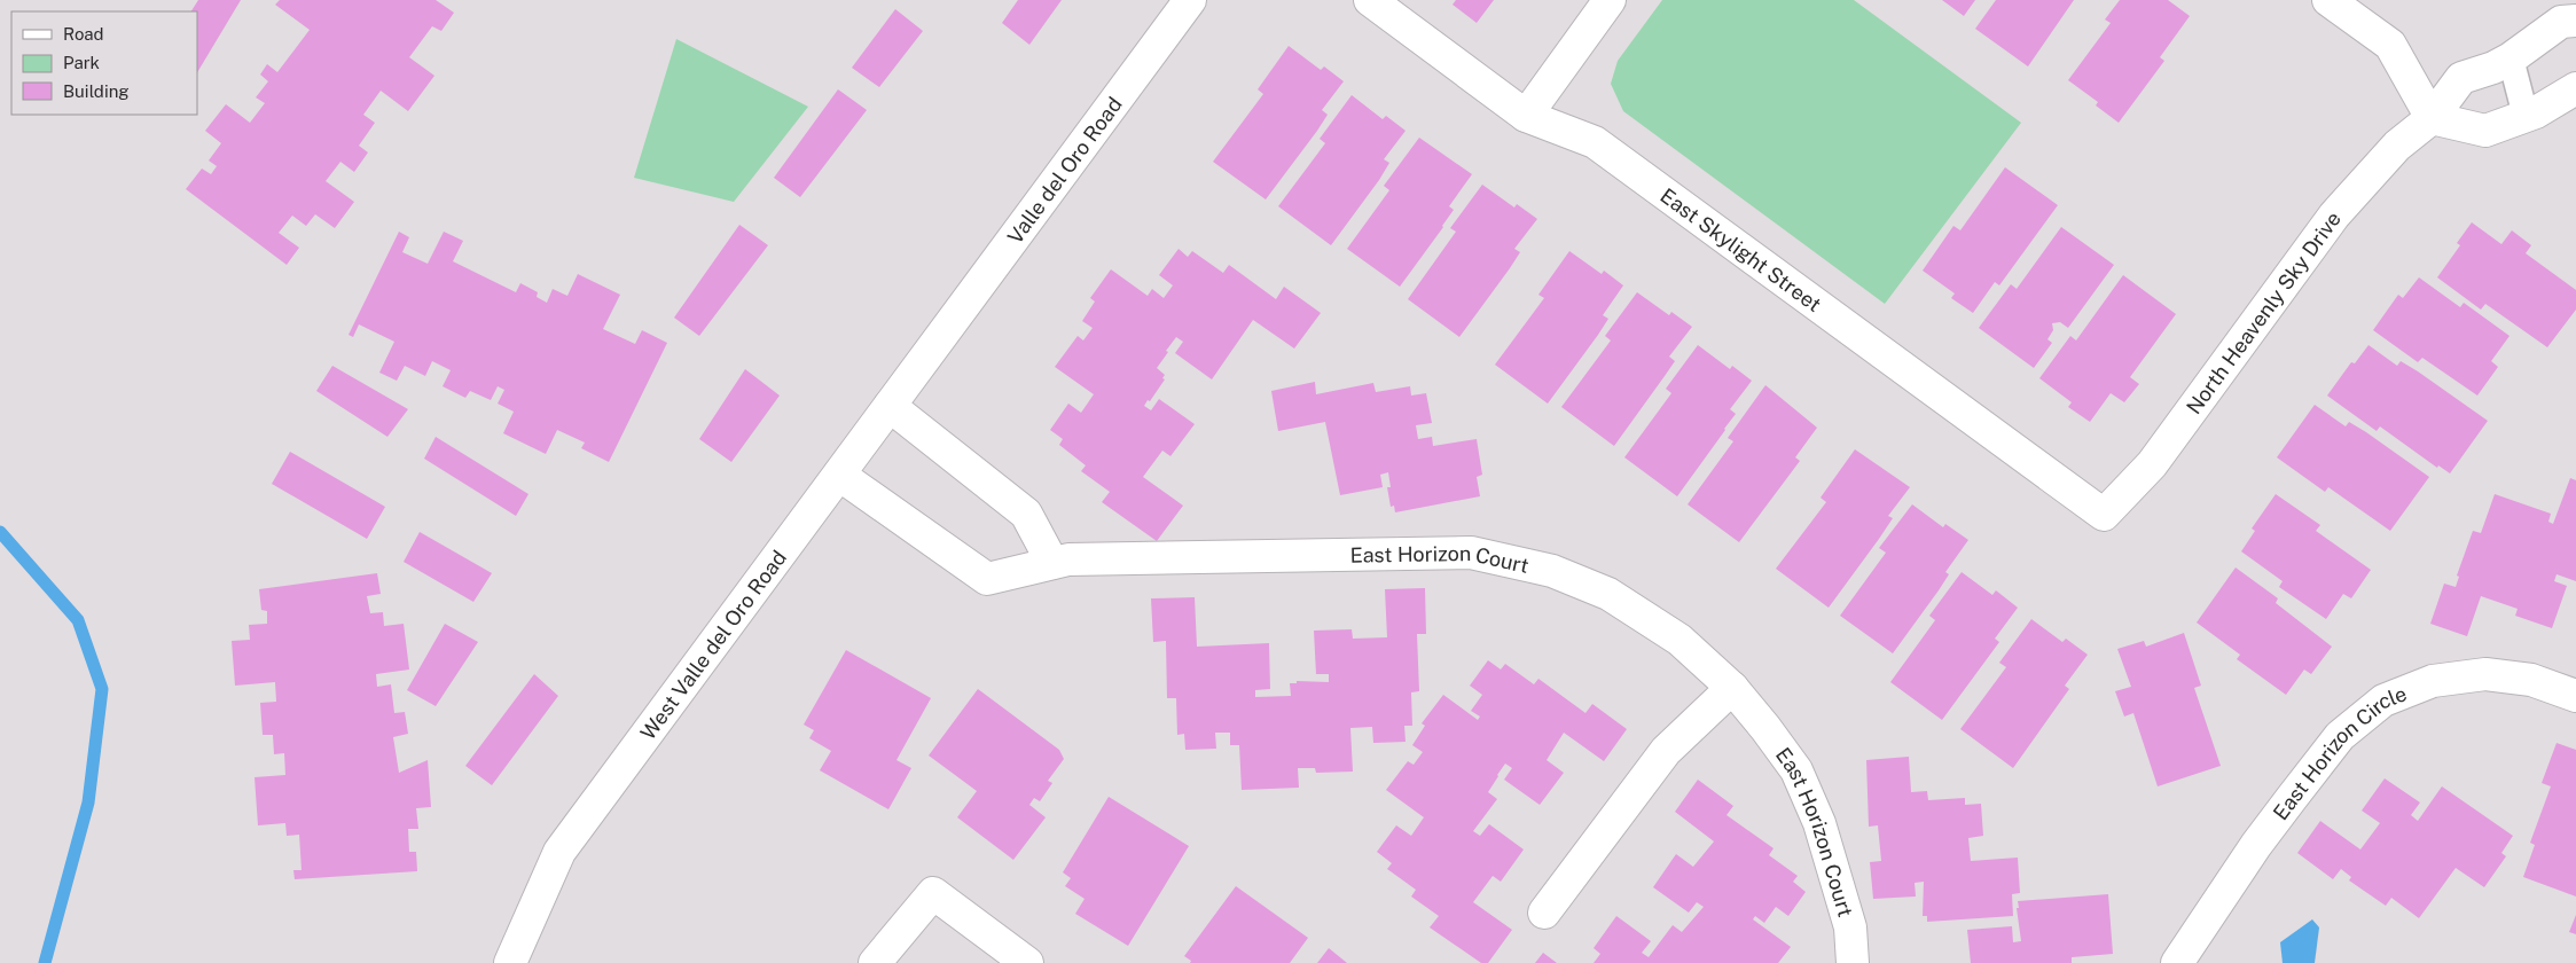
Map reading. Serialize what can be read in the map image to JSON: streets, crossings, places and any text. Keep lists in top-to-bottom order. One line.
{"streets":{"street":["Valle del Oro Road","East Skylight Street","North Heavenly Sky Drive","East Horizon Court","West Valle del Oro Road","East Horizon Circle"]},"crossings":[["Valle del Oro Road","West Valle del Oro Road"],["East Skylight Street","North Heavenly Sky Drive"],["East Horizon Court","West Valle del Oro Road"]],"legend":["Road","Park","Building"]}
